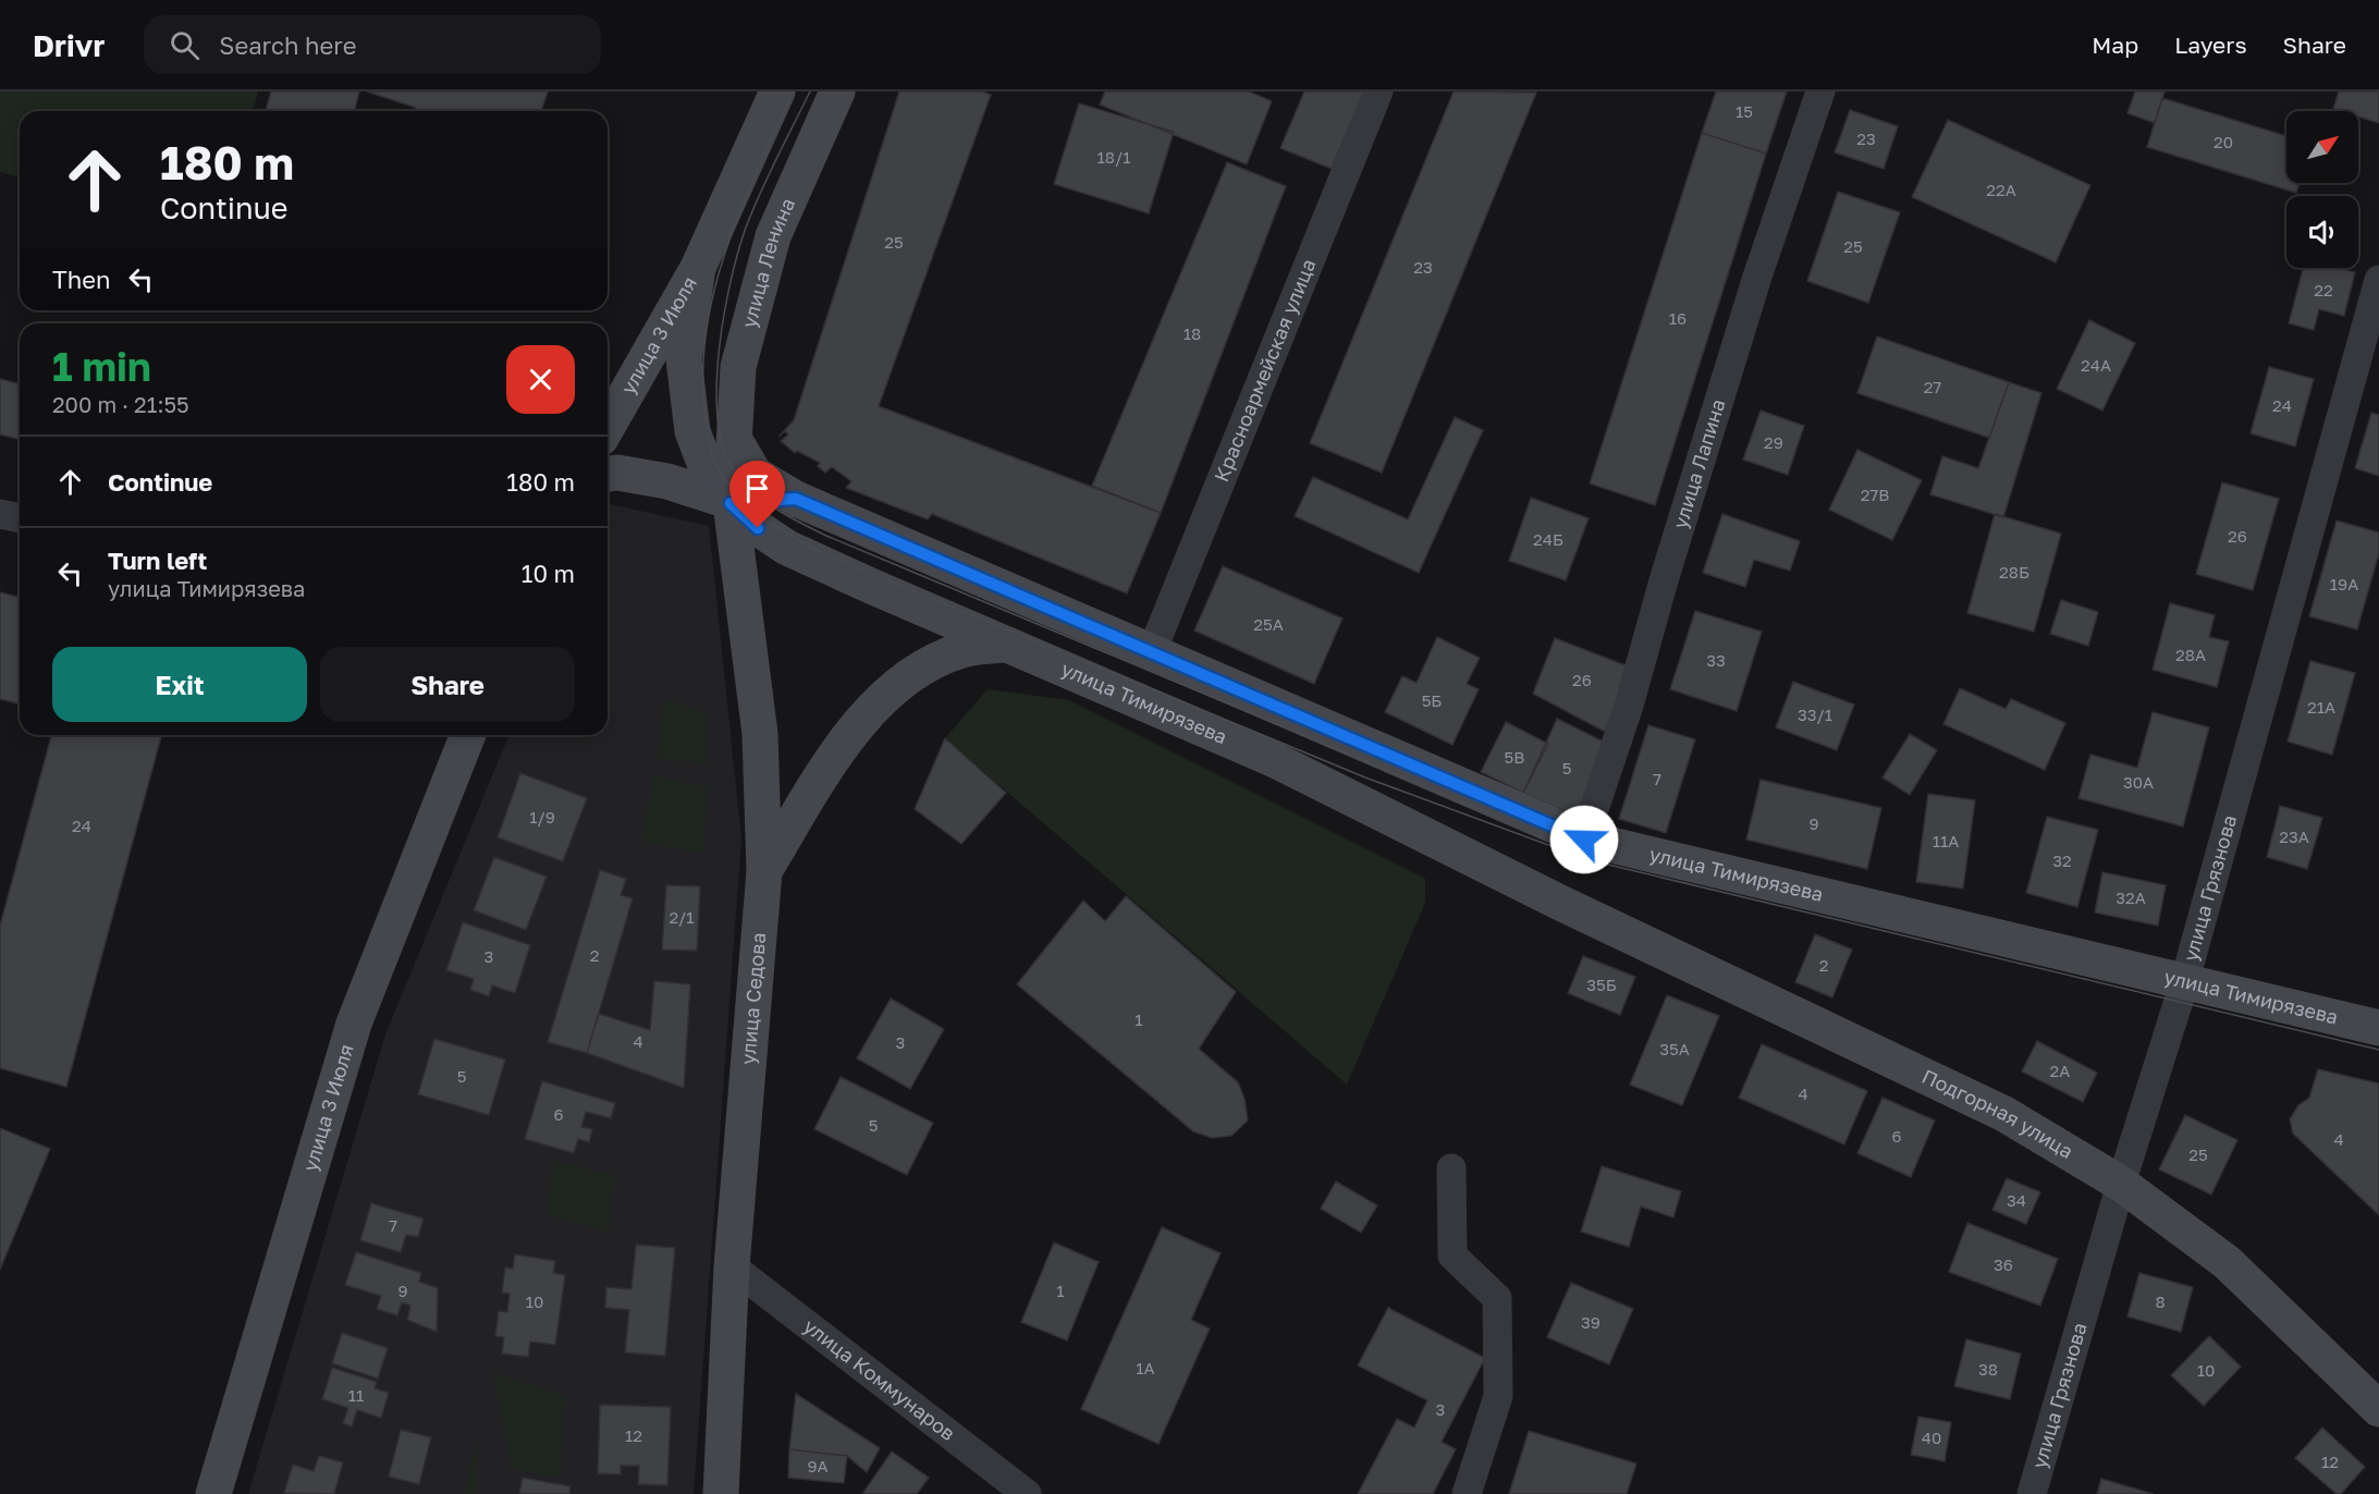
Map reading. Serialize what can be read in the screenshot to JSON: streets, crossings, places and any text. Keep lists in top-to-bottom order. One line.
{"streets":{"street":["улица Ленина","улица 3 Июля","Красноармейская улица","улица Лапина","улица Тимирязева","улица Грязнова","улица Седова","Подгорная улица","улица Коммунаров"]},"crossings":[["улица Ленина","улица Тимирязева"],["улица Ленина","улица Седова"],["Красноармейская улица","улица Тимирязева"],["улица Лапина","улица Тимирязева"],["улица Тимирязева","улица Грязнова"],["улица Тимирязева","улица Седова"],["улица Тимирязева","Подгорная улица"],["улица Грязнова","Подгорная улица"],["улица Седова","улица Коммунаров"]],"house_numbers":["15","23","20","18/1","22А","25","25","23","22","16","18","24А","27","24","29","27В","26","24Б","28Б","19А","25А","28А","33","26","5Б","21А","33/1","5В","5","7","30А","1/9","9","24","23А","11А","32","32А","2/1","2","3","2","35Б","1","4","3","35А","2А","5","4","6","5","6","4","25","34","7","36","9","1","10","8","39","1А","38","10","11","3","12","40","12","9А"],"north":"top right","page":{"header":"Drivr","search":"Search here","nav":["Map","Layers","Share"],"turn":["180 m","Continue"],"then":"Then","heading":["1 min","200 m · 21:55"],"list":[{"name":"Continue","value":"180 m"},{"name":"Turn left","note":"улица Тимирязева","value":"10 m"}],"buttons":["Exit","Share"]}}
